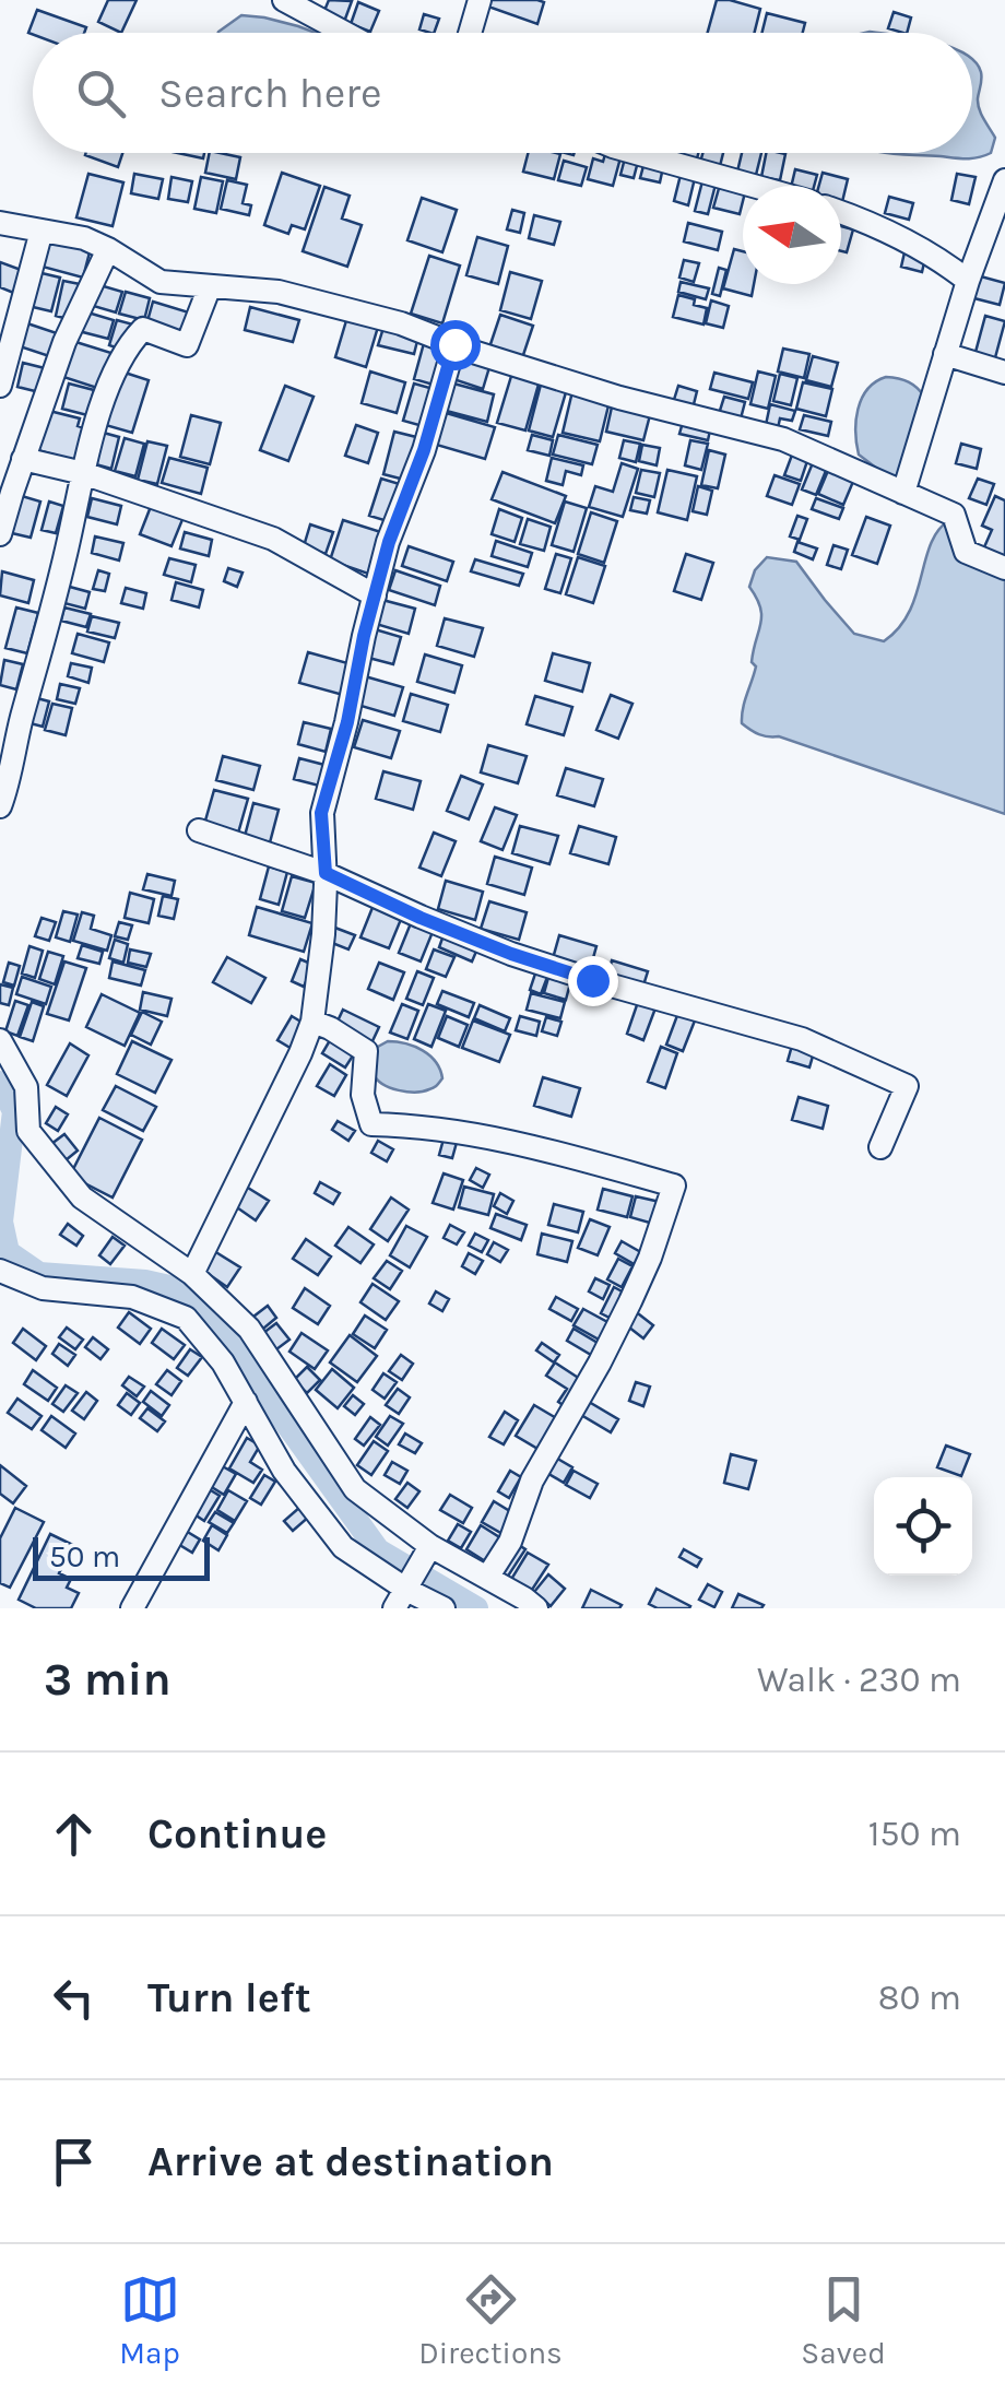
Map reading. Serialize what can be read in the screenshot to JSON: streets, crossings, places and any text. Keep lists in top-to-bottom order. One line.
{"scale_bar":"50 m","north":"left","page":{"search":"Search here","scale":"50 m","heading":["3 min","Walk · 230 m"],"list":[["Continue","150 m"],["Turn left","80 m"],"Arrive at destination"],"nav":["Map","Directions","Saved"]}}
